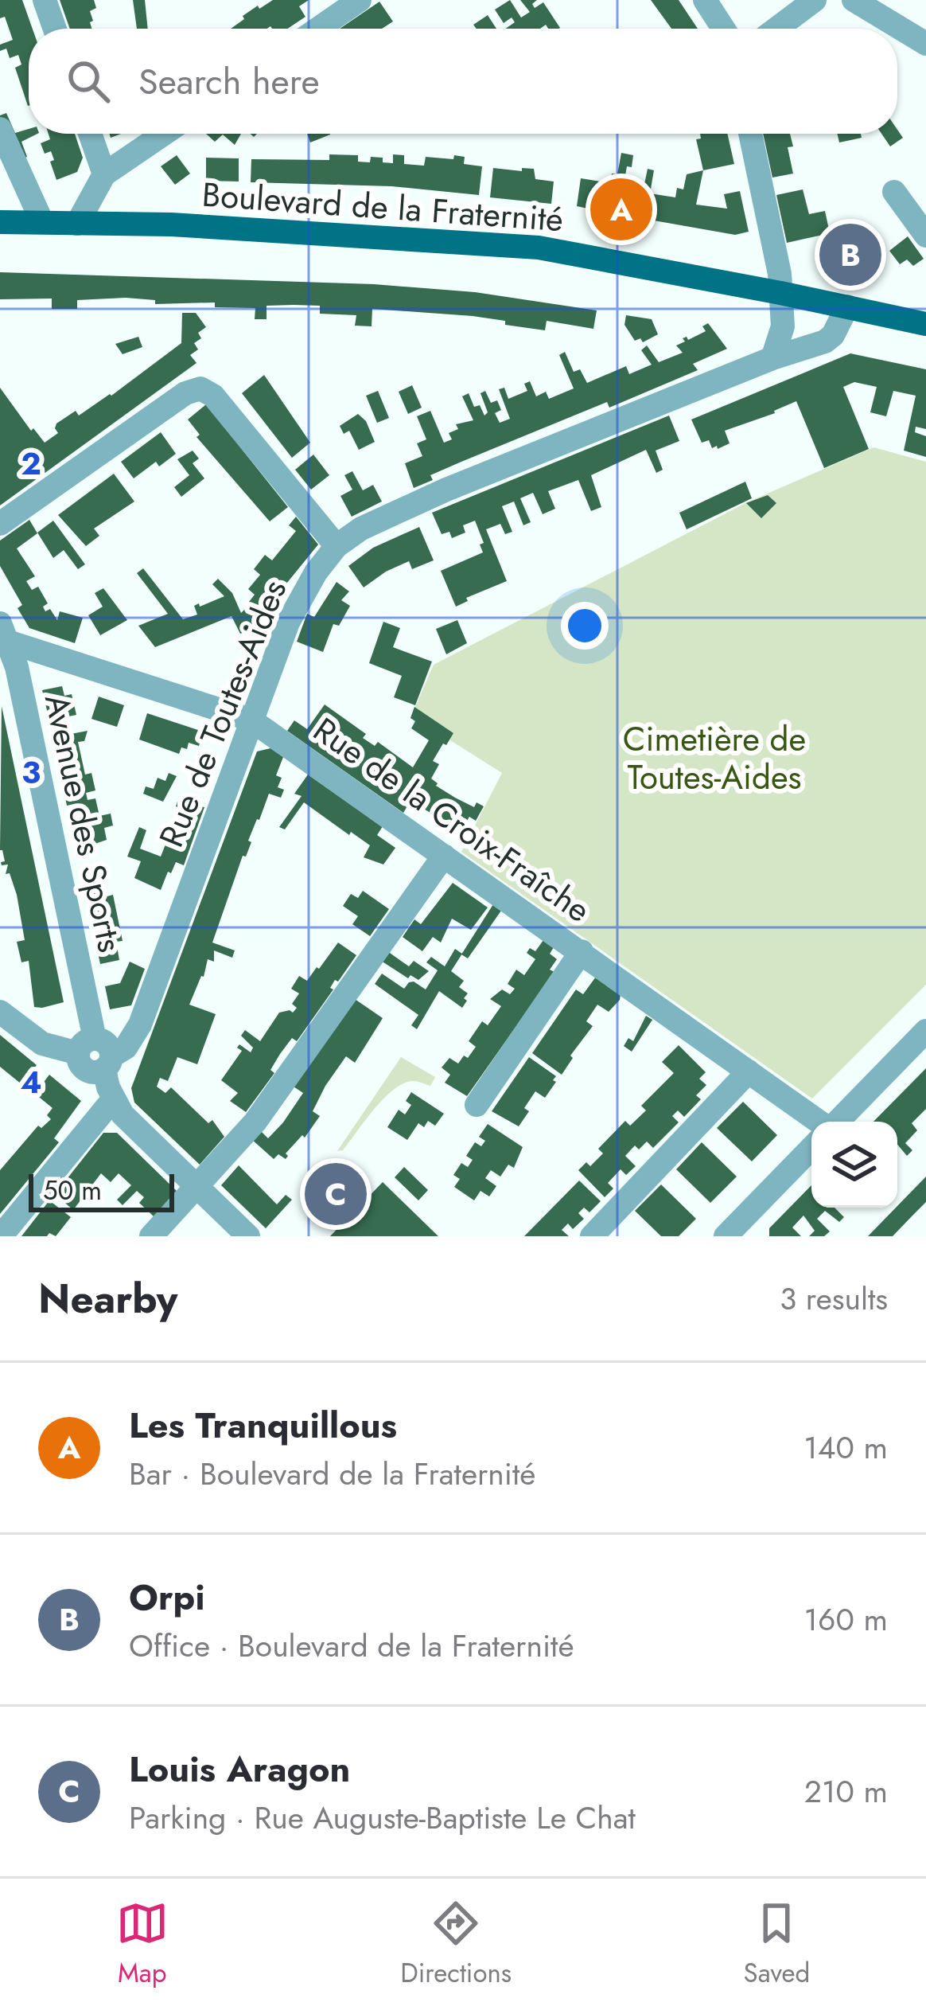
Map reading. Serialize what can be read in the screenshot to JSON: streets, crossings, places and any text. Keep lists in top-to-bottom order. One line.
{"streets":{"main road":["Boulevard de la Fraternité"],"street":["Rue de Toutes-Aides","Rue de la Croix-Fraîche","Avenue des Sports"]},"crossings":[["Boulevard de la Fraternité","Rue de Toutes-Aides"],["Rue de Toutes-Aides","Rue de la Croix-Fraîche"],["Rue de Toutes-Aides","Avenue des Sports"],["Rue de la Croix-Fraîche","Avenue des Sports"]],"parks":["Cimetière de Toutes-Aides"],"scale_bar":"50 m","page":{"search":"Search here","pins":["A","B","C"],"scale":"50 m","heading":["Nearby","3 results"],"list":[{"mark":"A","name":"Les Tranquillous","note":"Bar · Boulevard de la Fraternité","value":"140 m"},{"mark":"B","name":"Orpi","note":"Office · Boulevard de la Fraternité","value":"160 m"},{"mark":"C","name":"Louis Aragon","note":"Parking · Rue Auguste-Baptiste Le Chat","value":"210 m"}],"nav":["Map","Directions","Saved"]},"grid":{"rows":["2","3","4"]}}
